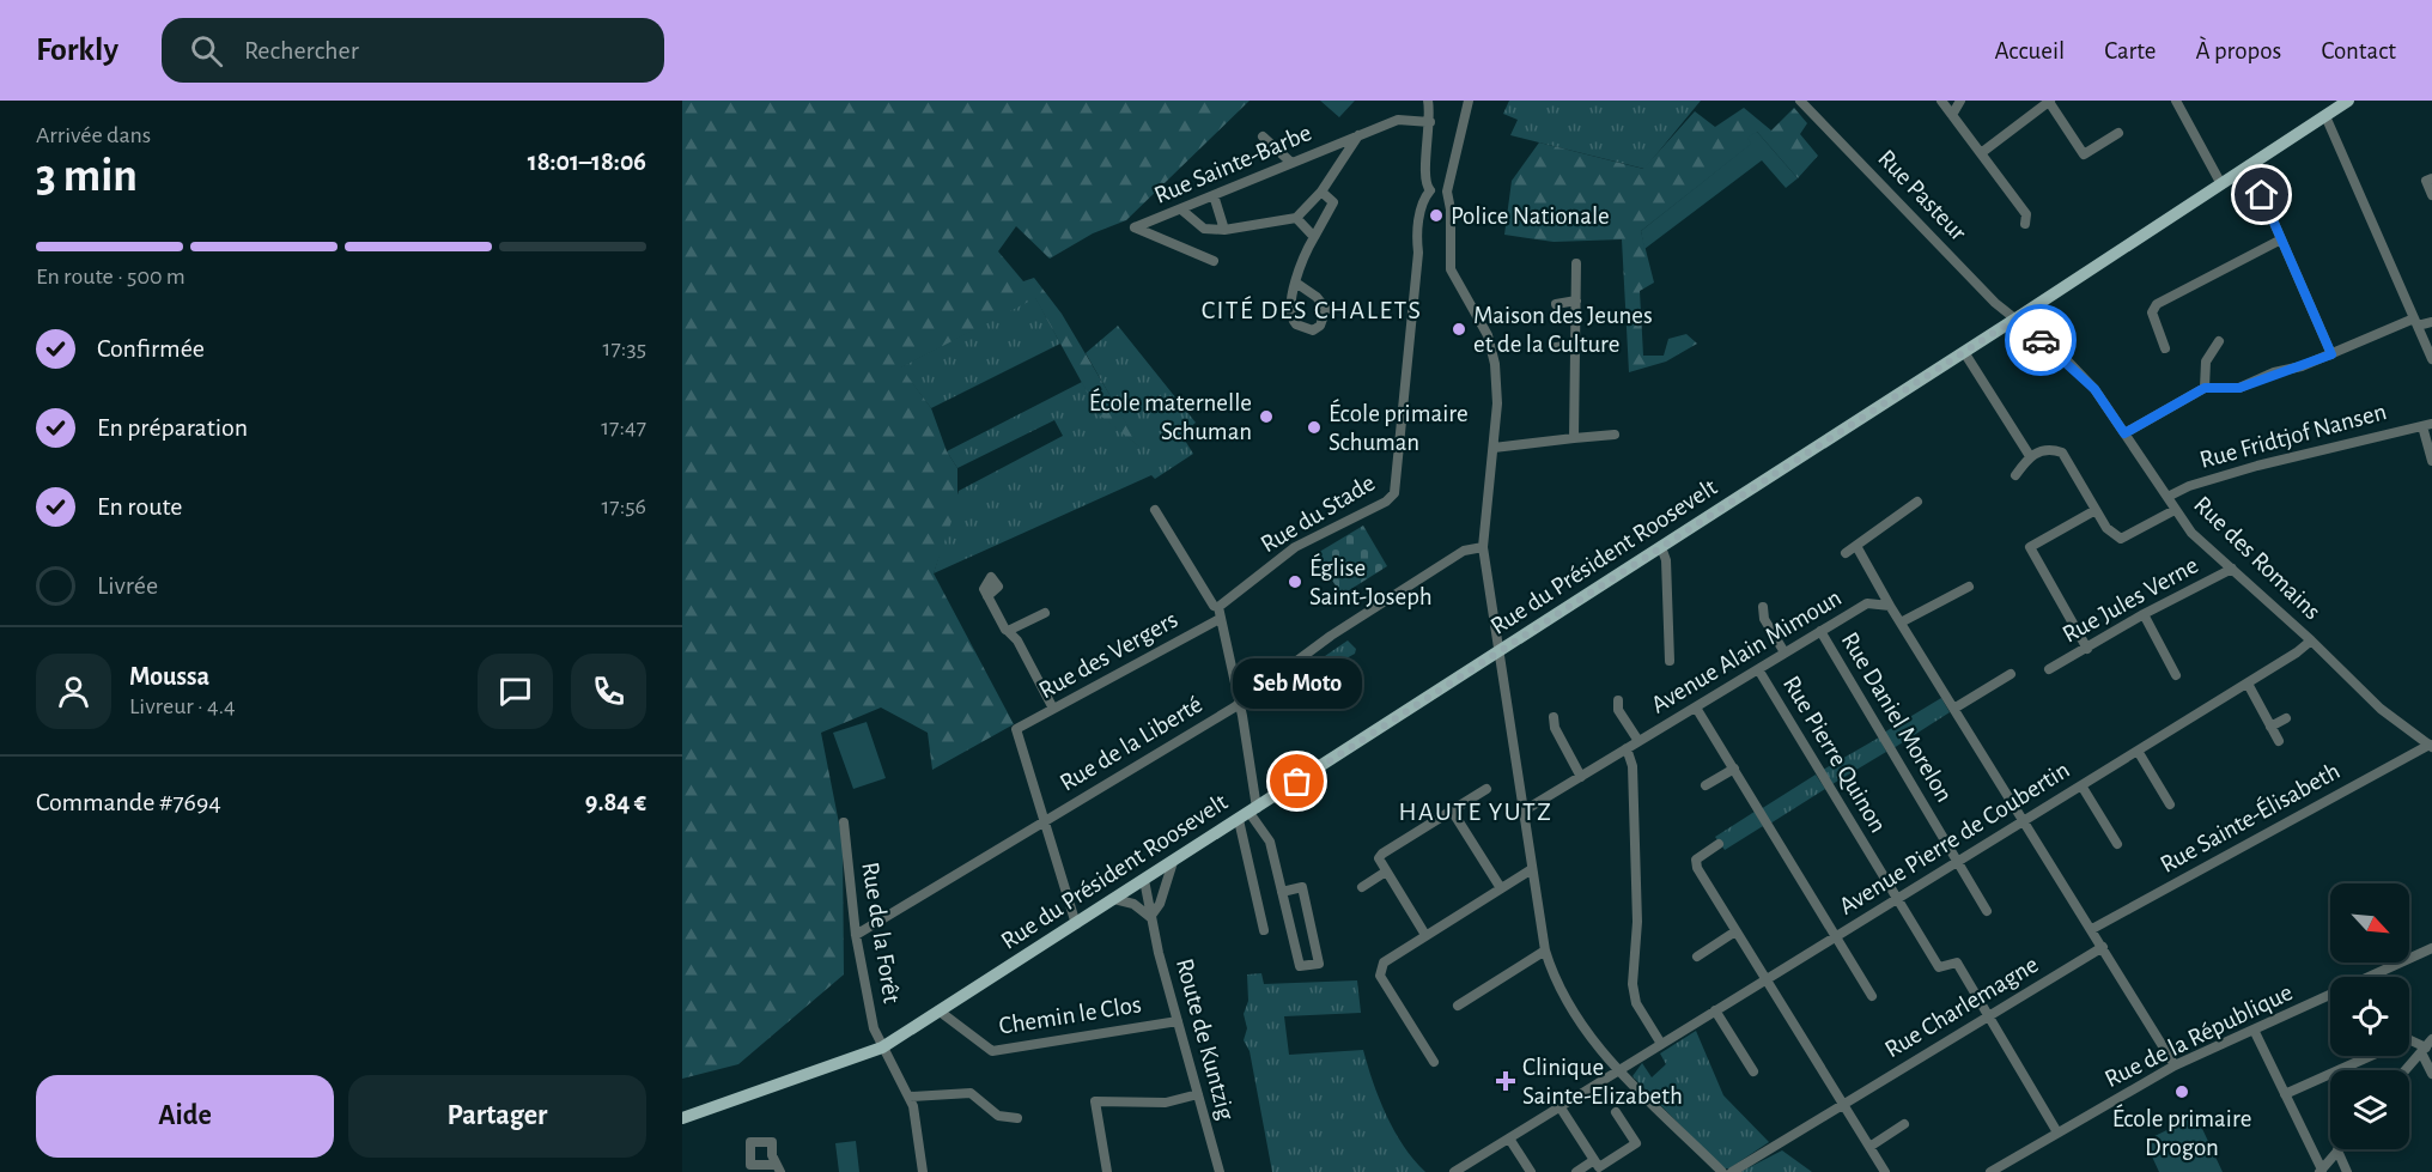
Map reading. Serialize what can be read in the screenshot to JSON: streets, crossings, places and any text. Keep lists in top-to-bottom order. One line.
{"streets":{"main road":["Rue du Président Roosevelt"],"street":["Rue Sainte-Barbe","Rue Pasteur","Rue Fridtjof Nansen","Rue du Stade","Rue des Romains","Rue Jules Verne","Avenue Alain Mimoun","Rue des Vergers","Rue Daniel Morelon","Rue de la Liberté","Rue Pierre Quinon","Rue Sainte-Élisabeth","Avenue Pierre de Coubertin","Rue de la Forêt","Rue Charlemagne","Chemin le Clos","Rue de la République","Route de Kuntzig"]},"crossings":[["Rue Pasteur","Rue du Président Roosevelt"],["Rue Pasteur","Rue des Romains"],["Rue Fridtjof Nansen","Rue des Romains"],["Rue du Président Roosevelt","Rue des Romains"],["Rue du Président Roosevelt","Rue de la Forêt"],["Rue du Président Roosevelt","Chemin le Clos"],["Rue du Président Roosevelt","Route de Kuntzig"],["Rue des Romains","Rue Jules Verne"],["Rue des Romains","Rue Sainte-Élisabeth"],["Rue des Romains","Avenue Pierre de Coubertin"],["Avenue Alain Mimoun","Rue Daniel Morelon"],["Avenue Alain Mimoun","Rue Pierre Quinon"],["Rue des Vergers","Rue de la Liberté"],["Rue Daniel Morelon","Avenue Pierre de Coubertin"],["Rue de la Liberté","Rue de la Forêt"],["Rue Pierre Quinon","Avenue Pierre de Coubertin"],["Rue Pierre Quinon","Rue Charlemagne"],["Chemin le Clos","Route de Kuntzig"]],"districts":["CITÉ DES CHALETS","HAUTE YUTZ"],"places":{"other":["Police Nationale","Maison des Jeunes et de la Culture","École maternelle Schuman","École primaire Schuman","Église Saint-Joseph","Seb Moto","École primaire Drogon"],"health":["Clinique Sainte-Elizabeth"]},"north":"bottom right","page":{"header":"Forkly","search":"Rechercher","nav":["Accueil","Carte","À propos","Contact"],"heading":["3 min","Arrivée dans","18:01–18:06"],"panel":["Moussa","Livreur · 4.4","Commande #7694","9.84 €"],"bar":"En route · 500 m","list":[["Confirmée","17:35"],["En préparation","17:47"],["En route","17:56"],"Livrée"],"bubble":"Seb Moto","buttons":["Aide","Partager"]}}
